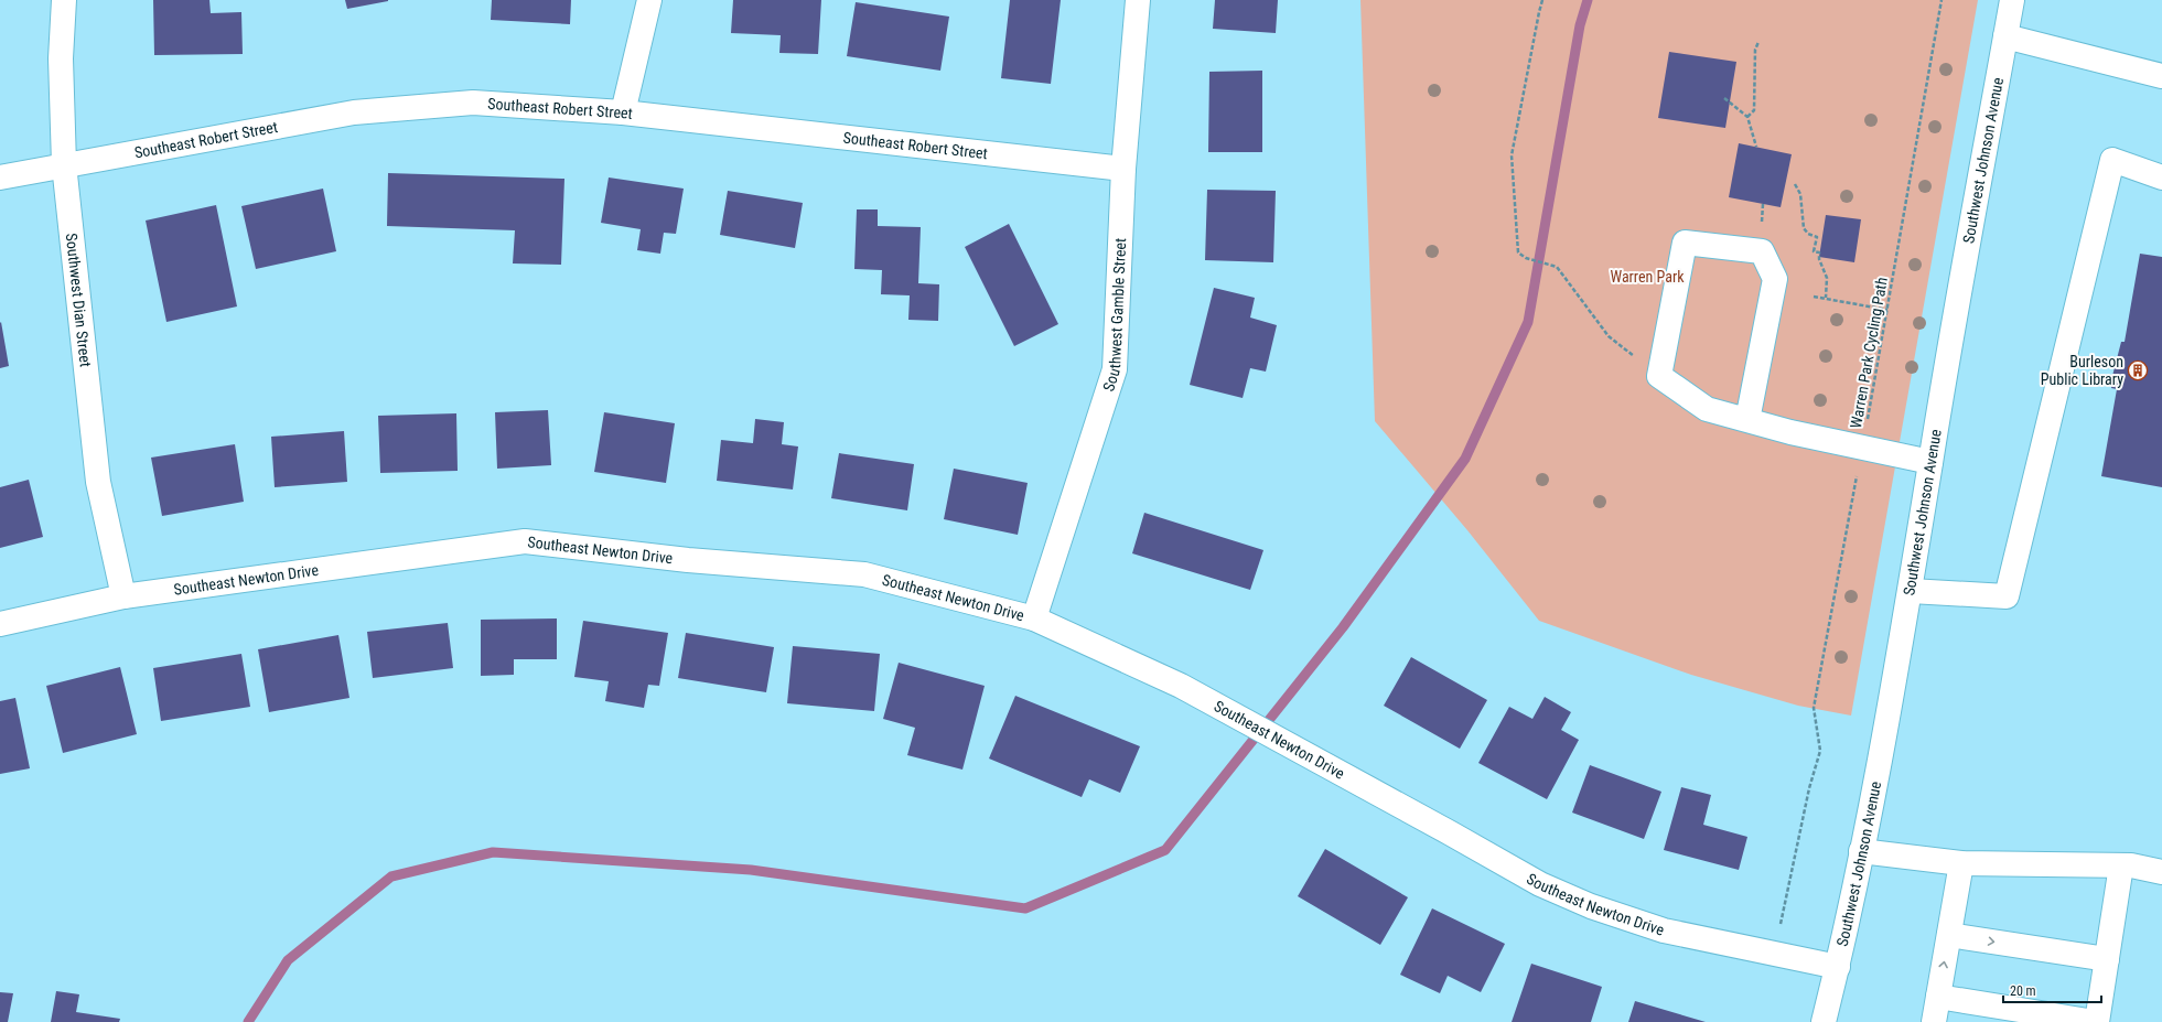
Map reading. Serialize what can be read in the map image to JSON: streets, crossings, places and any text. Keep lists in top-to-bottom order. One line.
{"streets":{"street":["Southeast Robert Street","Southwest Johnson Avenue","Southwest Dian Street","Southwest Gamble Street","Southeast Newton Drive"],"path":["Warren Park Cycling Path"]},"crossings":[["Southeast Robert Street","Southwest Dian Street"],["Southeast Robert Street","Southwest Gamble Street"],["Southwest Johnson Avenue","Southeast Newton Drive"],["Southwest Dian Street","Southeast Newton Drive"],["Southwest Gamble Street","Southeast Newton Drive"],["Warren Park Cycling Path","Southeast Newton Drive"]],"parks":["Warren Park"],"places":{"building":["Burleson Public Library"]},"scale_bar":"20 m"}
